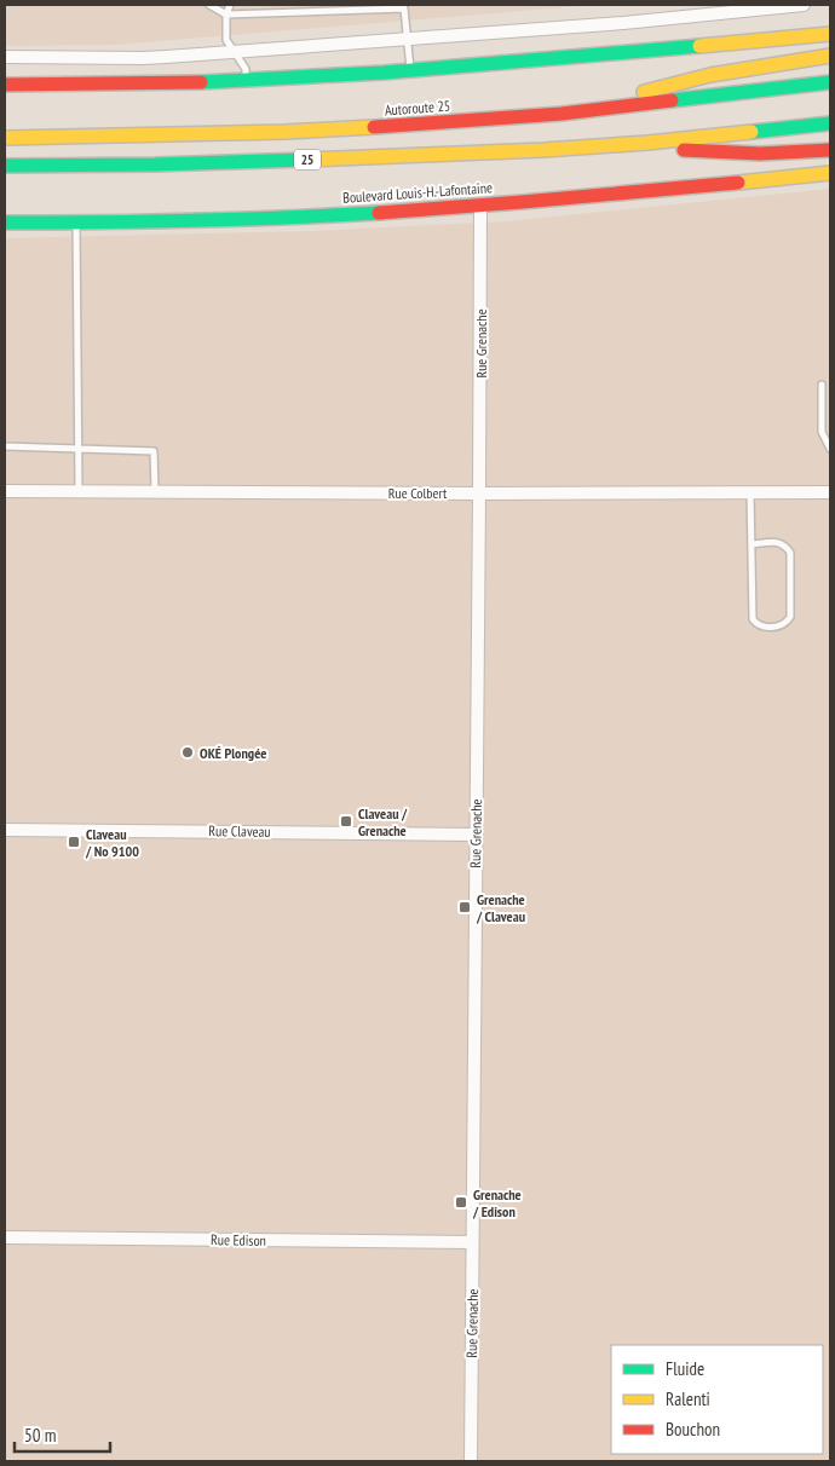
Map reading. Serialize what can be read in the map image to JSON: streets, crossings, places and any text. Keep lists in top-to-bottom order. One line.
{"streets":{"main road":["Autoroute 25","25","Boulevard Louis-H.-Lafontaine"],"street":["Rue Grenache","Rue Colbert","Rue Claveau","Rue Edison"]},"crossings":[["Boulevard Louis-H.-Lafontaine","Rue Grenache"],["Rue Grenache","Rue Colbert"],["Rue Grenache","Rue Claveau"],["Rue Grenache","Rue Edison"]],"places":{"other":["OKÉ Plongée"],"transit":["Claveau / Grenache","Claveau / No 9100","Grenache / Claveau","Grenache / Edison"]},"legend":["Fluide","Ralenti","Bouchon"],"scale_bar":"50 m"}
